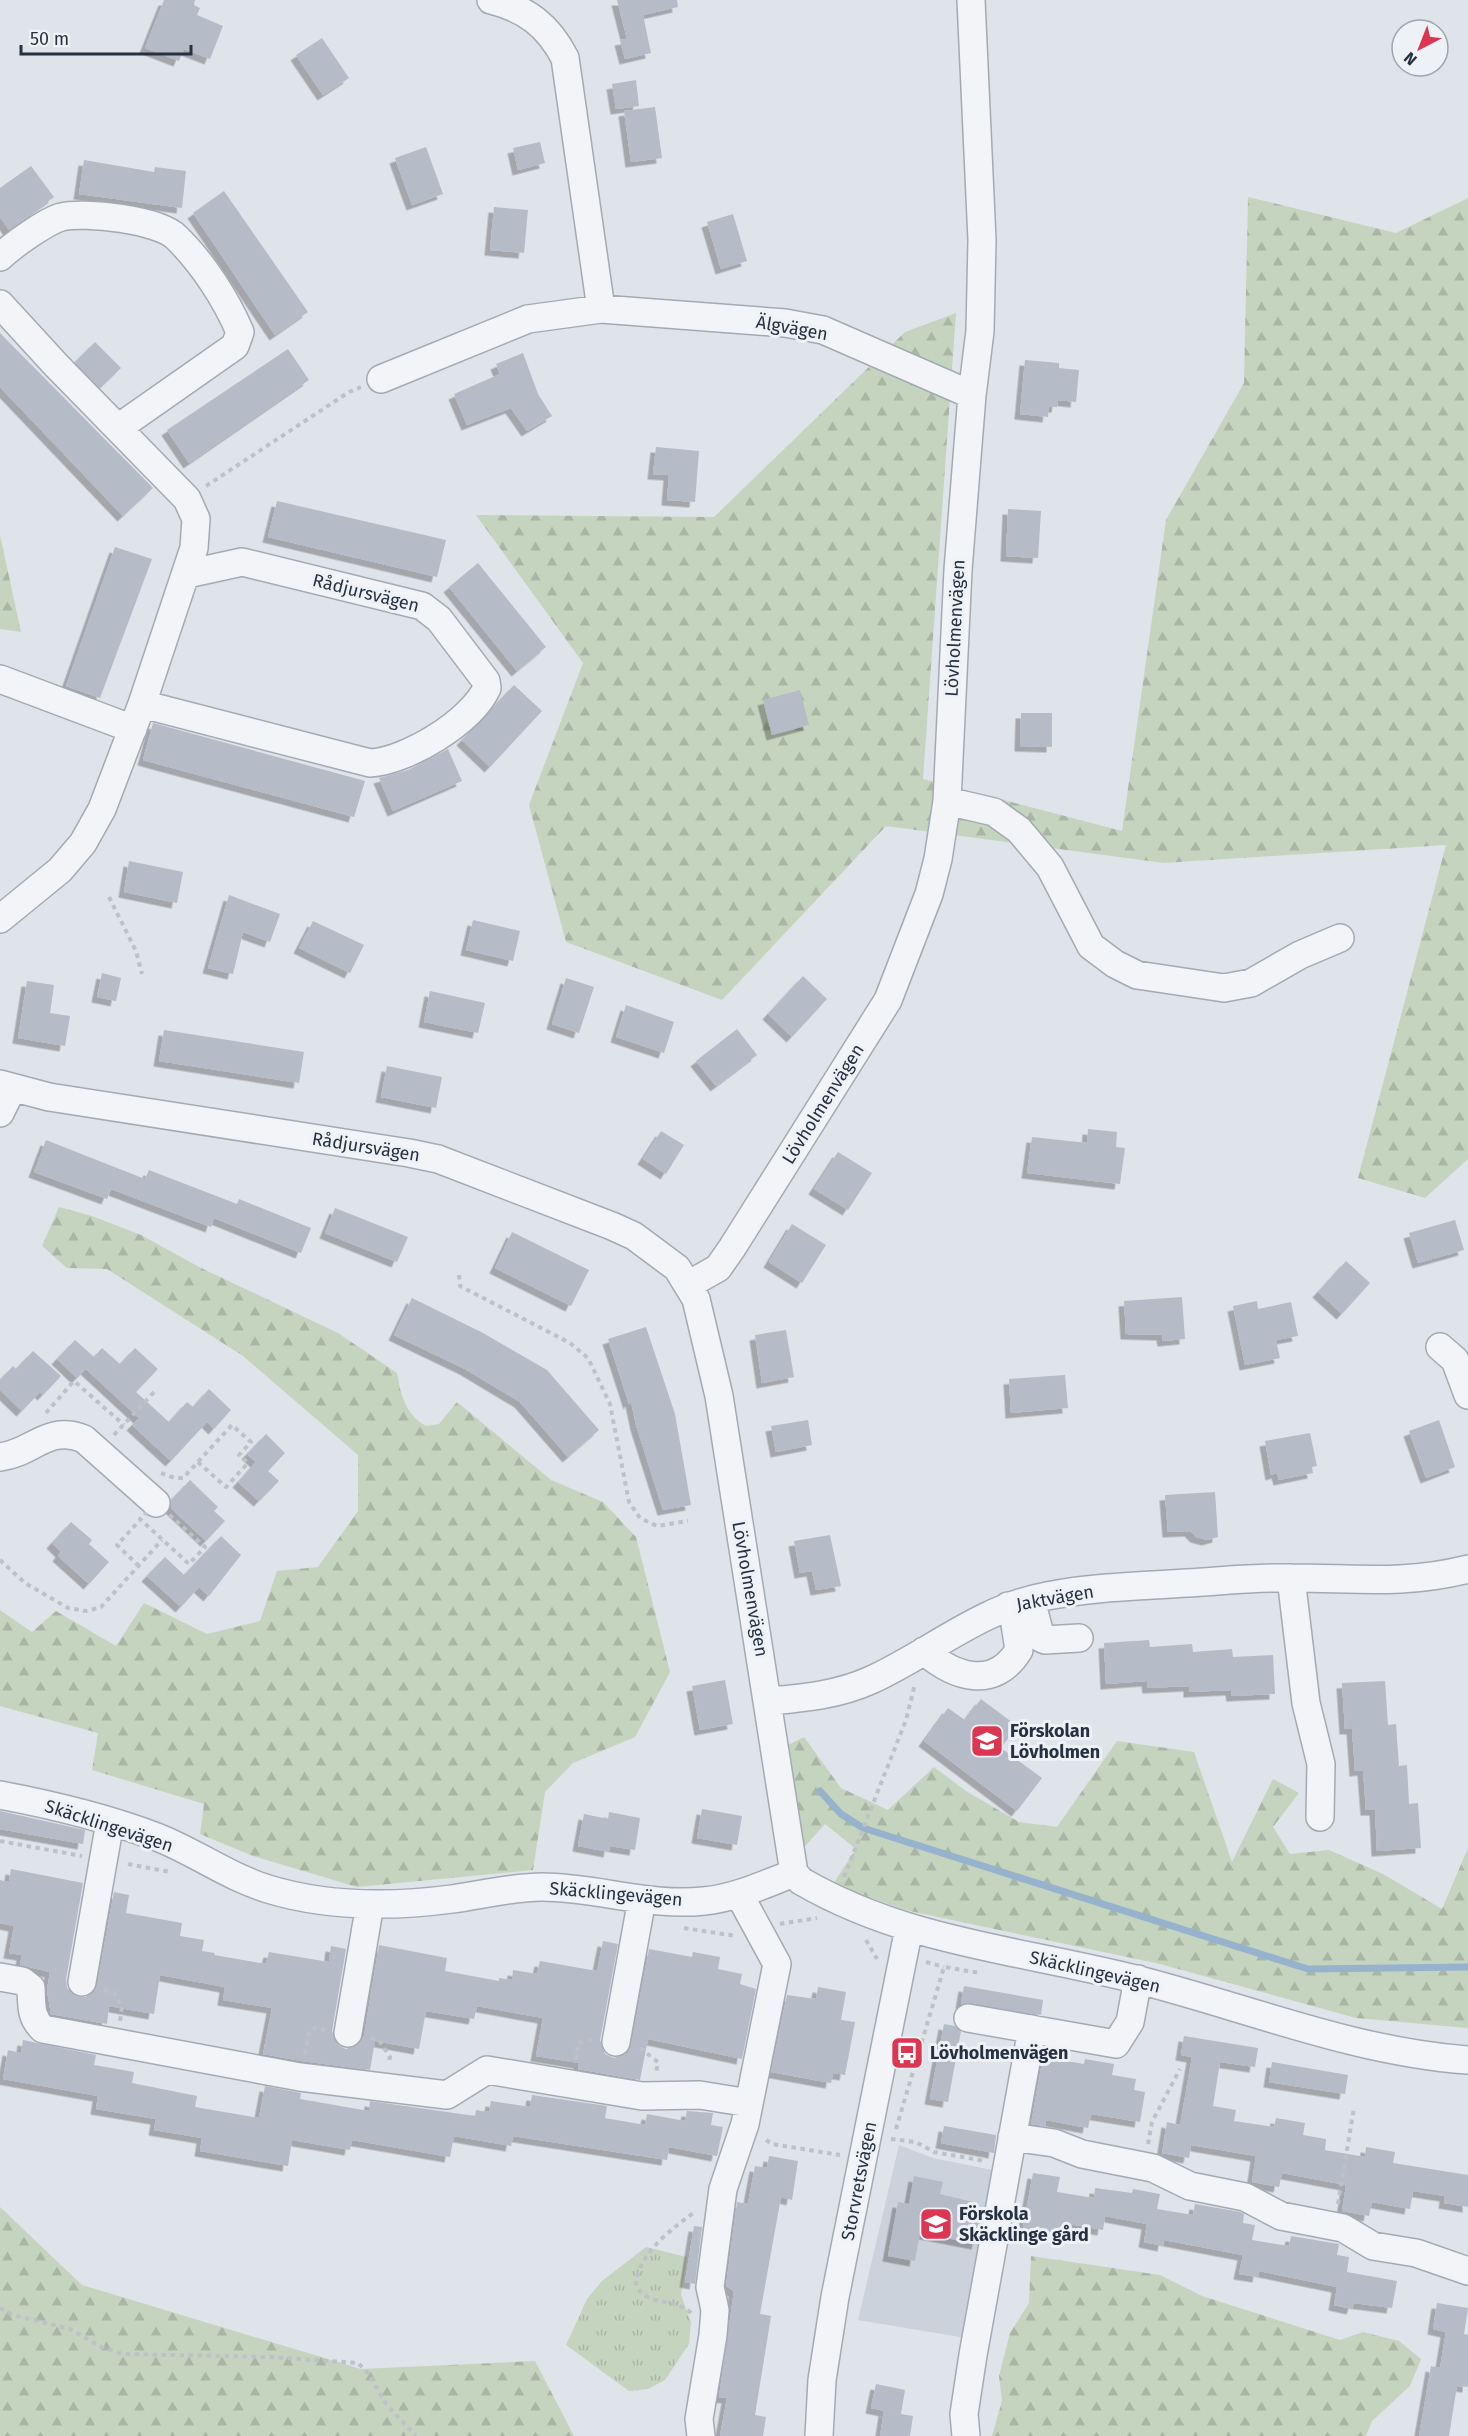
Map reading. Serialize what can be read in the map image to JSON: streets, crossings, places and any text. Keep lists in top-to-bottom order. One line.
{"streets":{"street":["Älgvägen","Rådjursvägen","Lövholmenvägen","Jaktvägen","Skäcklingevägen","Storvretsvägen"]},"crossings":[["Älgvägen","Lövholmenvägen"],["Rådjursvägen","Lövholmenvägen"],["Lövholmenvägen","Jaktvägen"],["Lövholmenvägen","Skäcklingevägen"],["Skäcklingevägen","Storvretsvägen"]],"places":{"school or university":["Förskolan Lövholmen","Förskola Skäcklinge gård"],"bus stop":["Lövholmenvägen"]},"scale_bar":"50 m","north":"bottom left"}
